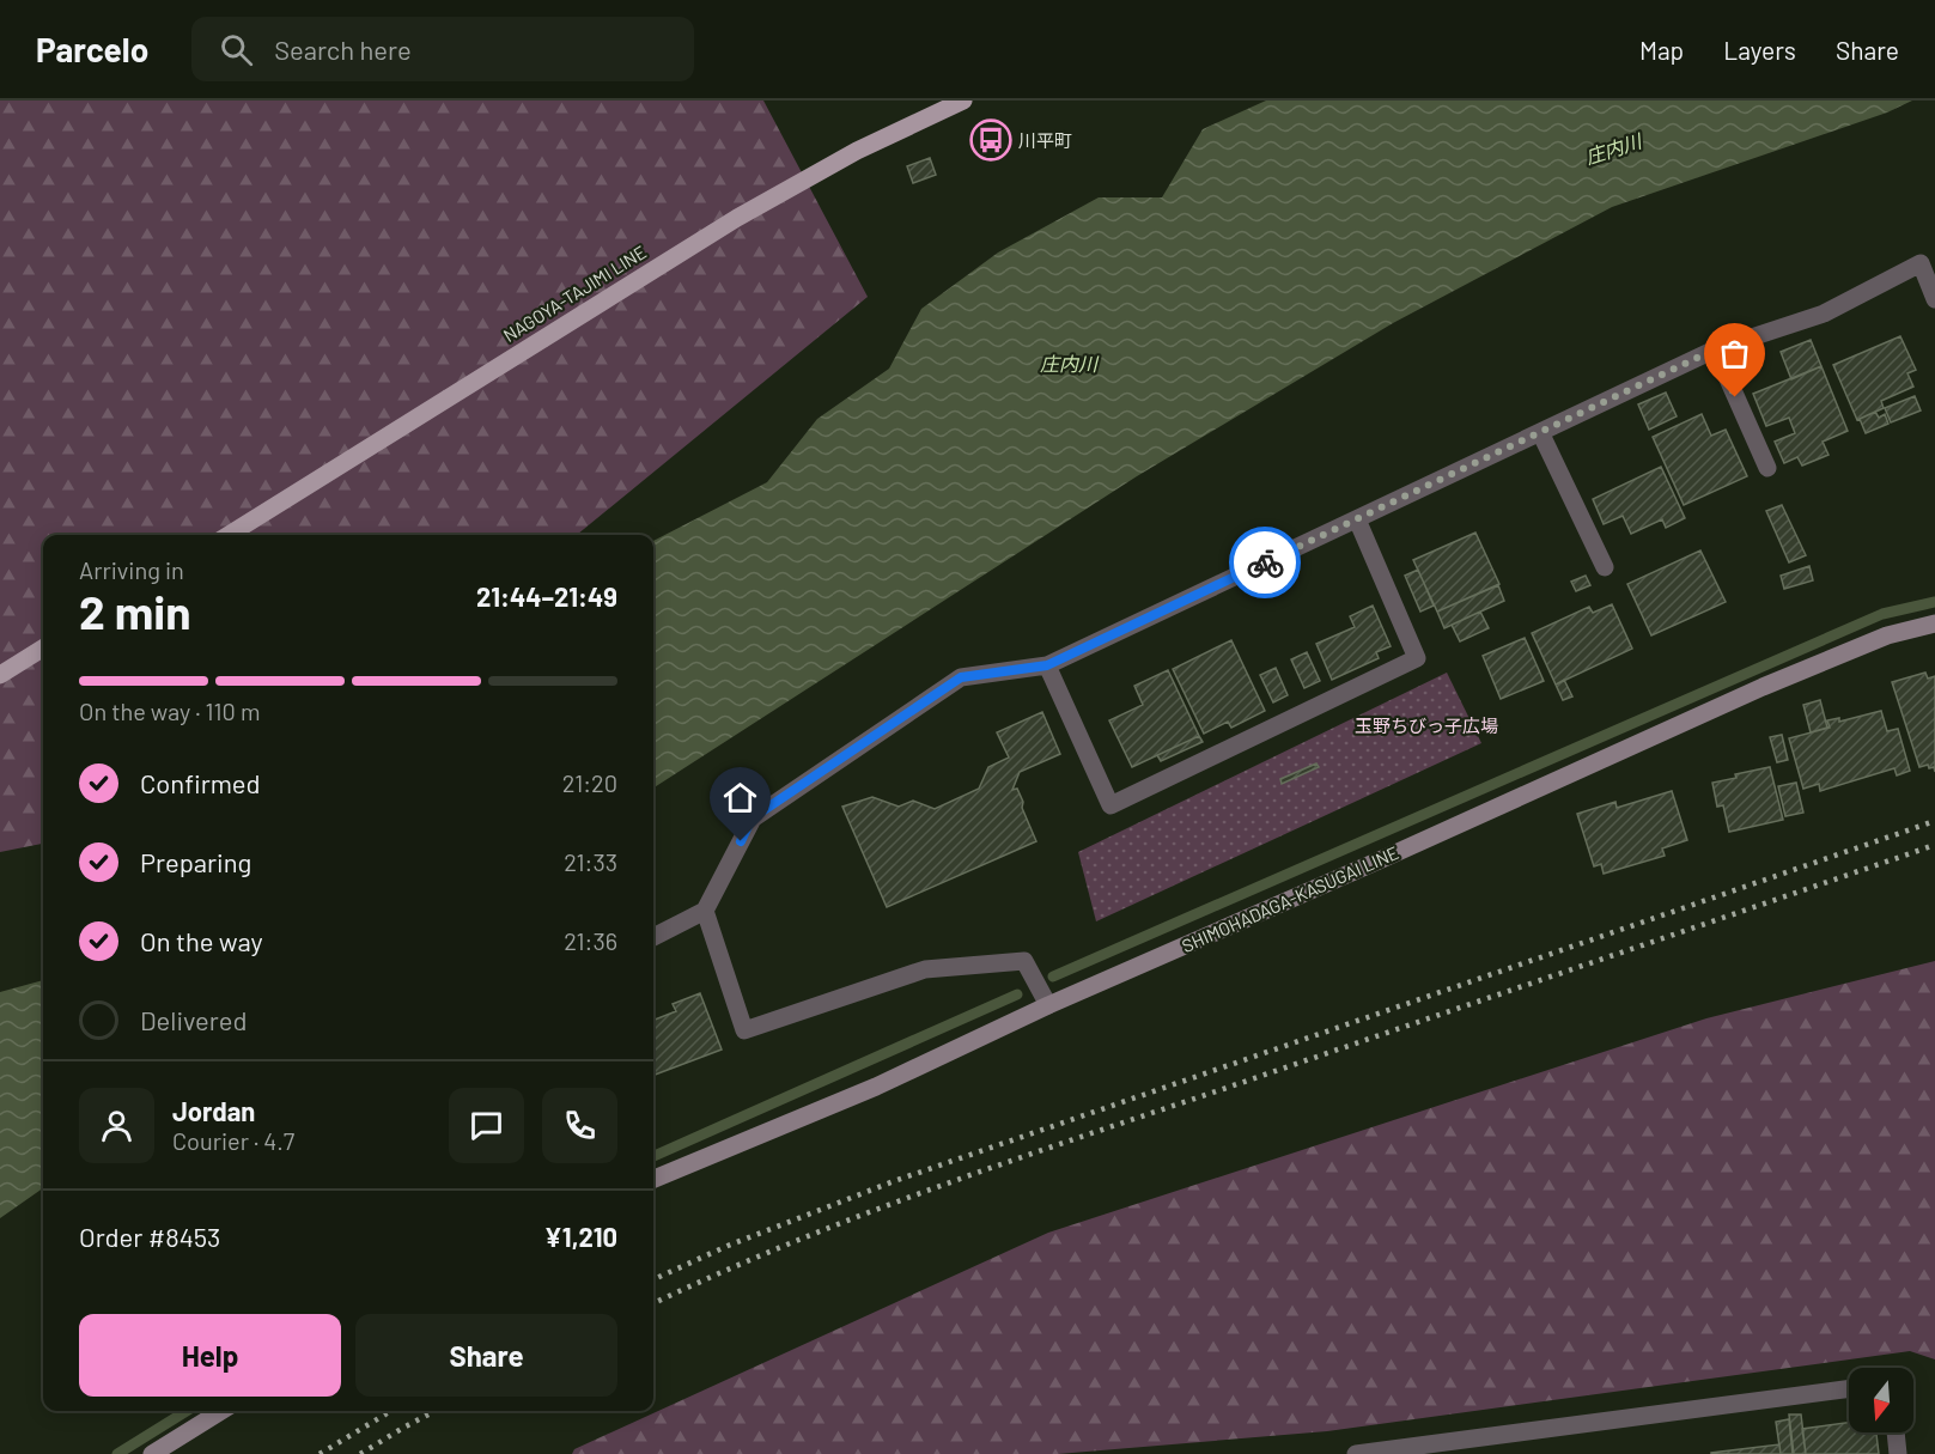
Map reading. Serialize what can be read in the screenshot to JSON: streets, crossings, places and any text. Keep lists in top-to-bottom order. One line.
{"streets":{"main road":["NAGOYA-TAJIMI LINE","SHIMOHADAGA-KASUGAI LINE"]},"water":["庄内川"],"parks":["玉野ちびっ子広場"],"places":{"bus stop":["川平町"]},"north":"bottom","page":{"header":"Parcelo","search":"Search here","nav":["Map","Layers","Share"],"heading":["2 min","Arriving in","21:44–21:49"],"panel":["Jordan","Courier · 4.7","Order #8453","¥1,210"],"bar":"On the way · 110 m","list":[["Confirmed","21:20"],["Preparing","21:33"],["On the way","21:36"],"Delivered"],"buttons":["Help","Share"]}}
